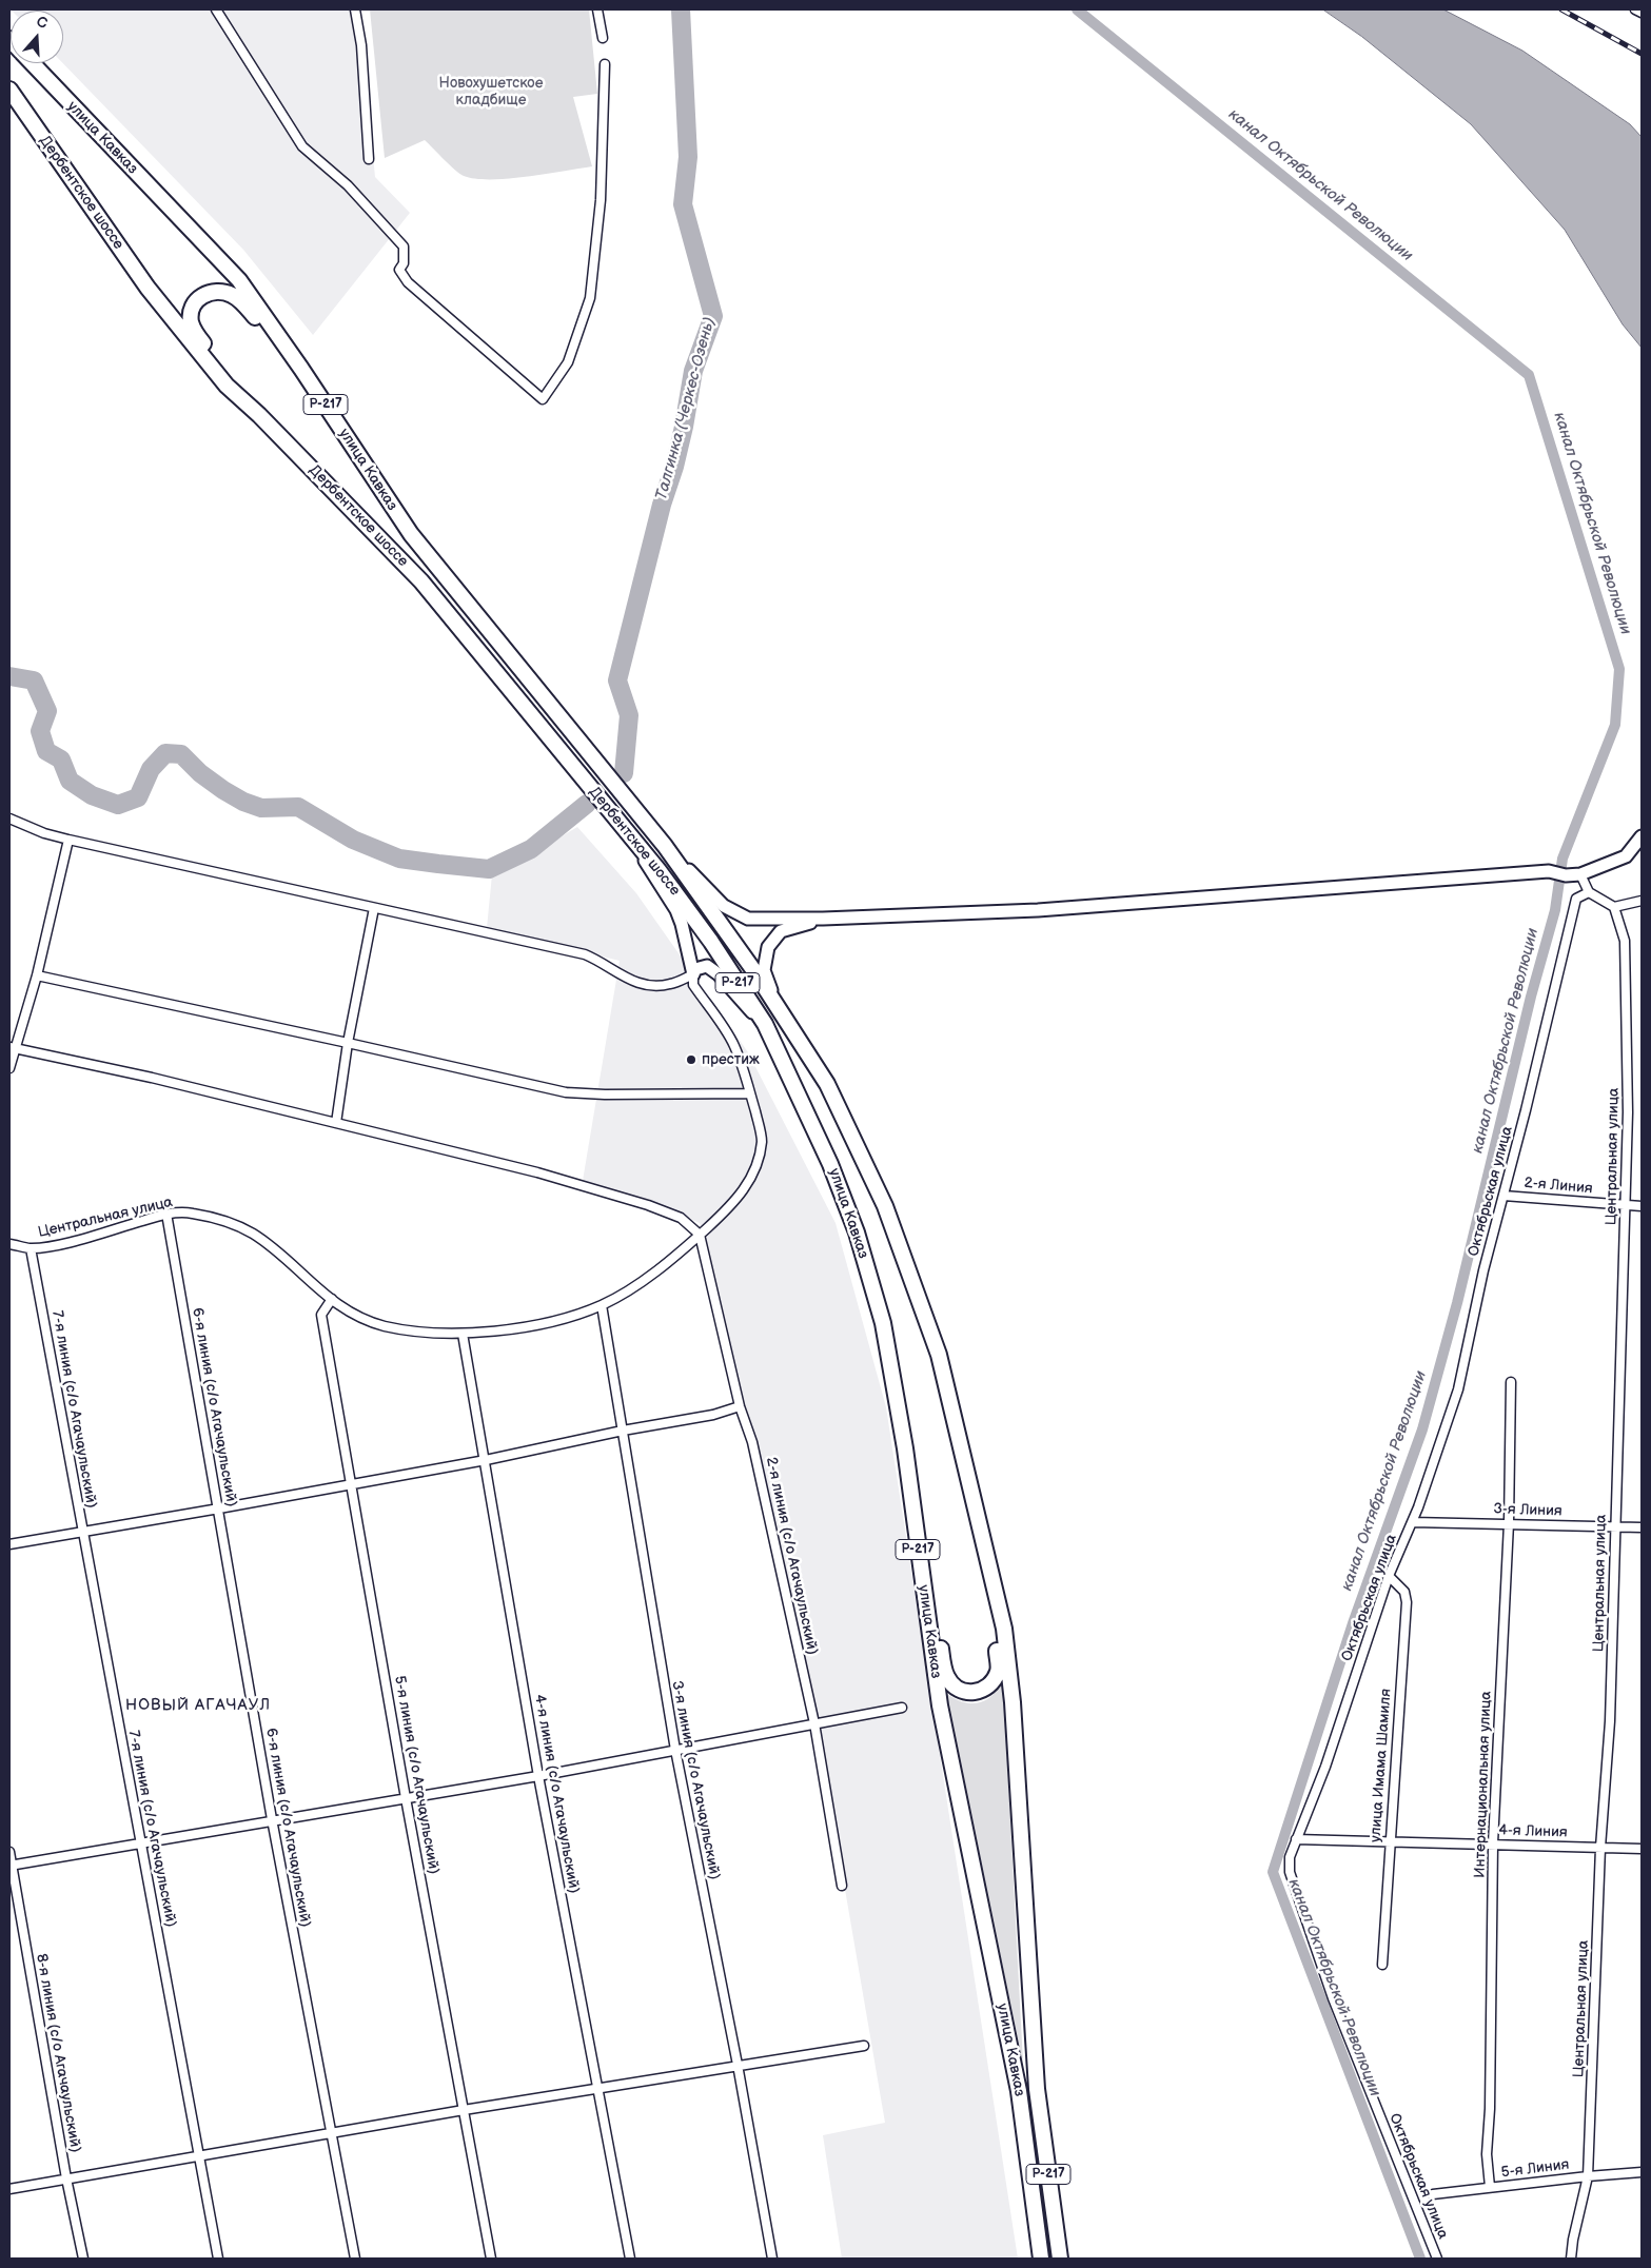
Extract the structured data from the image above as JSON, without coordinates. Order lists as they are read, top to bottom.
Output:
{
  "streets": {
    "highway": ["улица Кавказ", "Дербентское шоссе", "Р-217"],
    "street": [
      "Центральная улица",
      "2-я Линия",
      "Октябрьская улица",
      "6-я линия (с/о Агачаульский)",
      "7-я линия (с/о Агачаульский)",
      "3-я Линия",
      "2-я линия (с/о Агачаульский)",
      "улица Имама Шамиля",
      "5-я линия (с/о Агачаульский)",
      "3-я линия (с/о Агачаульский)",
      "Интернациональная улица",
      "4-я линия (с/о Агачаульский)",
      "4-я Линия",
      "8-я линия (с/о Агачаульский)",
      "5-я Линия"
    ]
  },
  "crossings": [
    ["улица Кавказ", "Дербентское шоссе"],
    ["Центральная улица", "2-я Линия"],
    ["Центральная улица", "6-я линия (с/о Агачаульский)"],
    ["Центральная улица", "7-я линия (с/о Агачаульский)"],
    ["Центральная улица", "3-я Линия"],
    ["Центральная улица", "2-я линия (с/о Агачаульский)"],
    ["Центральная улица", "5-я линия (с/о Агачаульский)"],
    ["Центральная улица", "3-я линия (с/о Агачаульский)"],
    ["Центральная улица", "4-я линия (с/о Агачаульский)"],
    ["Центральная улица", "4-я Линия"],
    ["Центральная улица", "5-я Линия"],
    ["2-я Линия", "Октябрьская улица"],
    ["Октябрьская улица", "3-я Линия"],
    ["Октябрьская улица", "улица Имама Шамиля"],
    ["Октябрьская улица", "4-я Линия"],
    ["3-я Линия", "Интернациональная улица"],
    ["улица Имама Шамиля", "4-я Линия"],
    ["Интернациональная улица", "4-я Линия"],
    ["Интернациональная улица", "5-я Линия"]
  ],
  "districts": ["НОВЫЙ АГАЧАУЛ"],
  "water": ["канал Октябрьской Революции", "Талгинка (Черкес-Озень)"],
  "parks": ["Новохушетское кладбище"],
  "places": ["престиж"],
  "north": "top"
}
